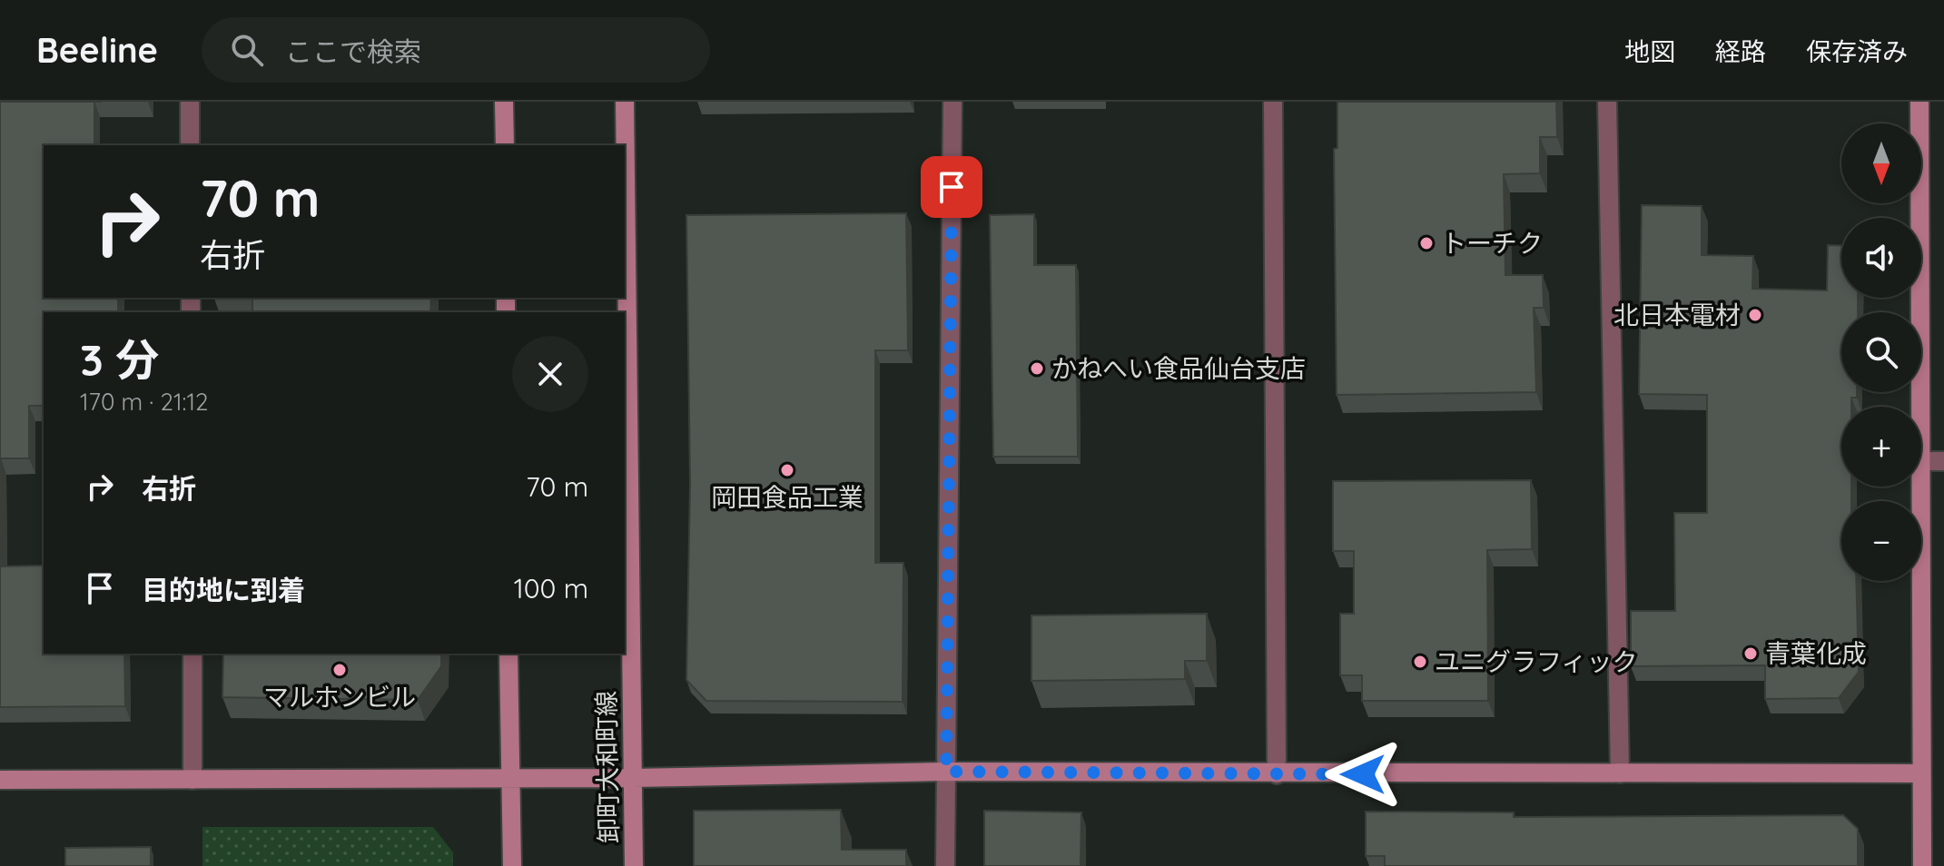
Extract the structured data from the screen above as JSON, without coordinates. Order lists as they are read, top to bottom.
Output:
{
  "streets": {
    "street": ["卸町大和町線"]
  },
  "places": [
    "トーチク",
    "北日本電材",
    "かねへい食品仙台支店",
    "岡田食品工業",
    "青葉化成",
    "ユニグラフィック",
    "マルホンビル"
  ],
  "north": "bottom",
  "page": {
    "header": "Beeline",
    "search": "ここで検索",
    "nav": ["地図", "経路", "保存済み"],
    "map_buttons": ["+", "−"],
    "turn": ["70 m", "右折"],
    "heading": ["3 分", "170 m · 21:12"],
    "list": [
      {
        "name": "右折",
        "value": "70 m"
      },
      {
        "name": "目的地に到着",
        "value": "100 m"
      }
    ]
  }
}
